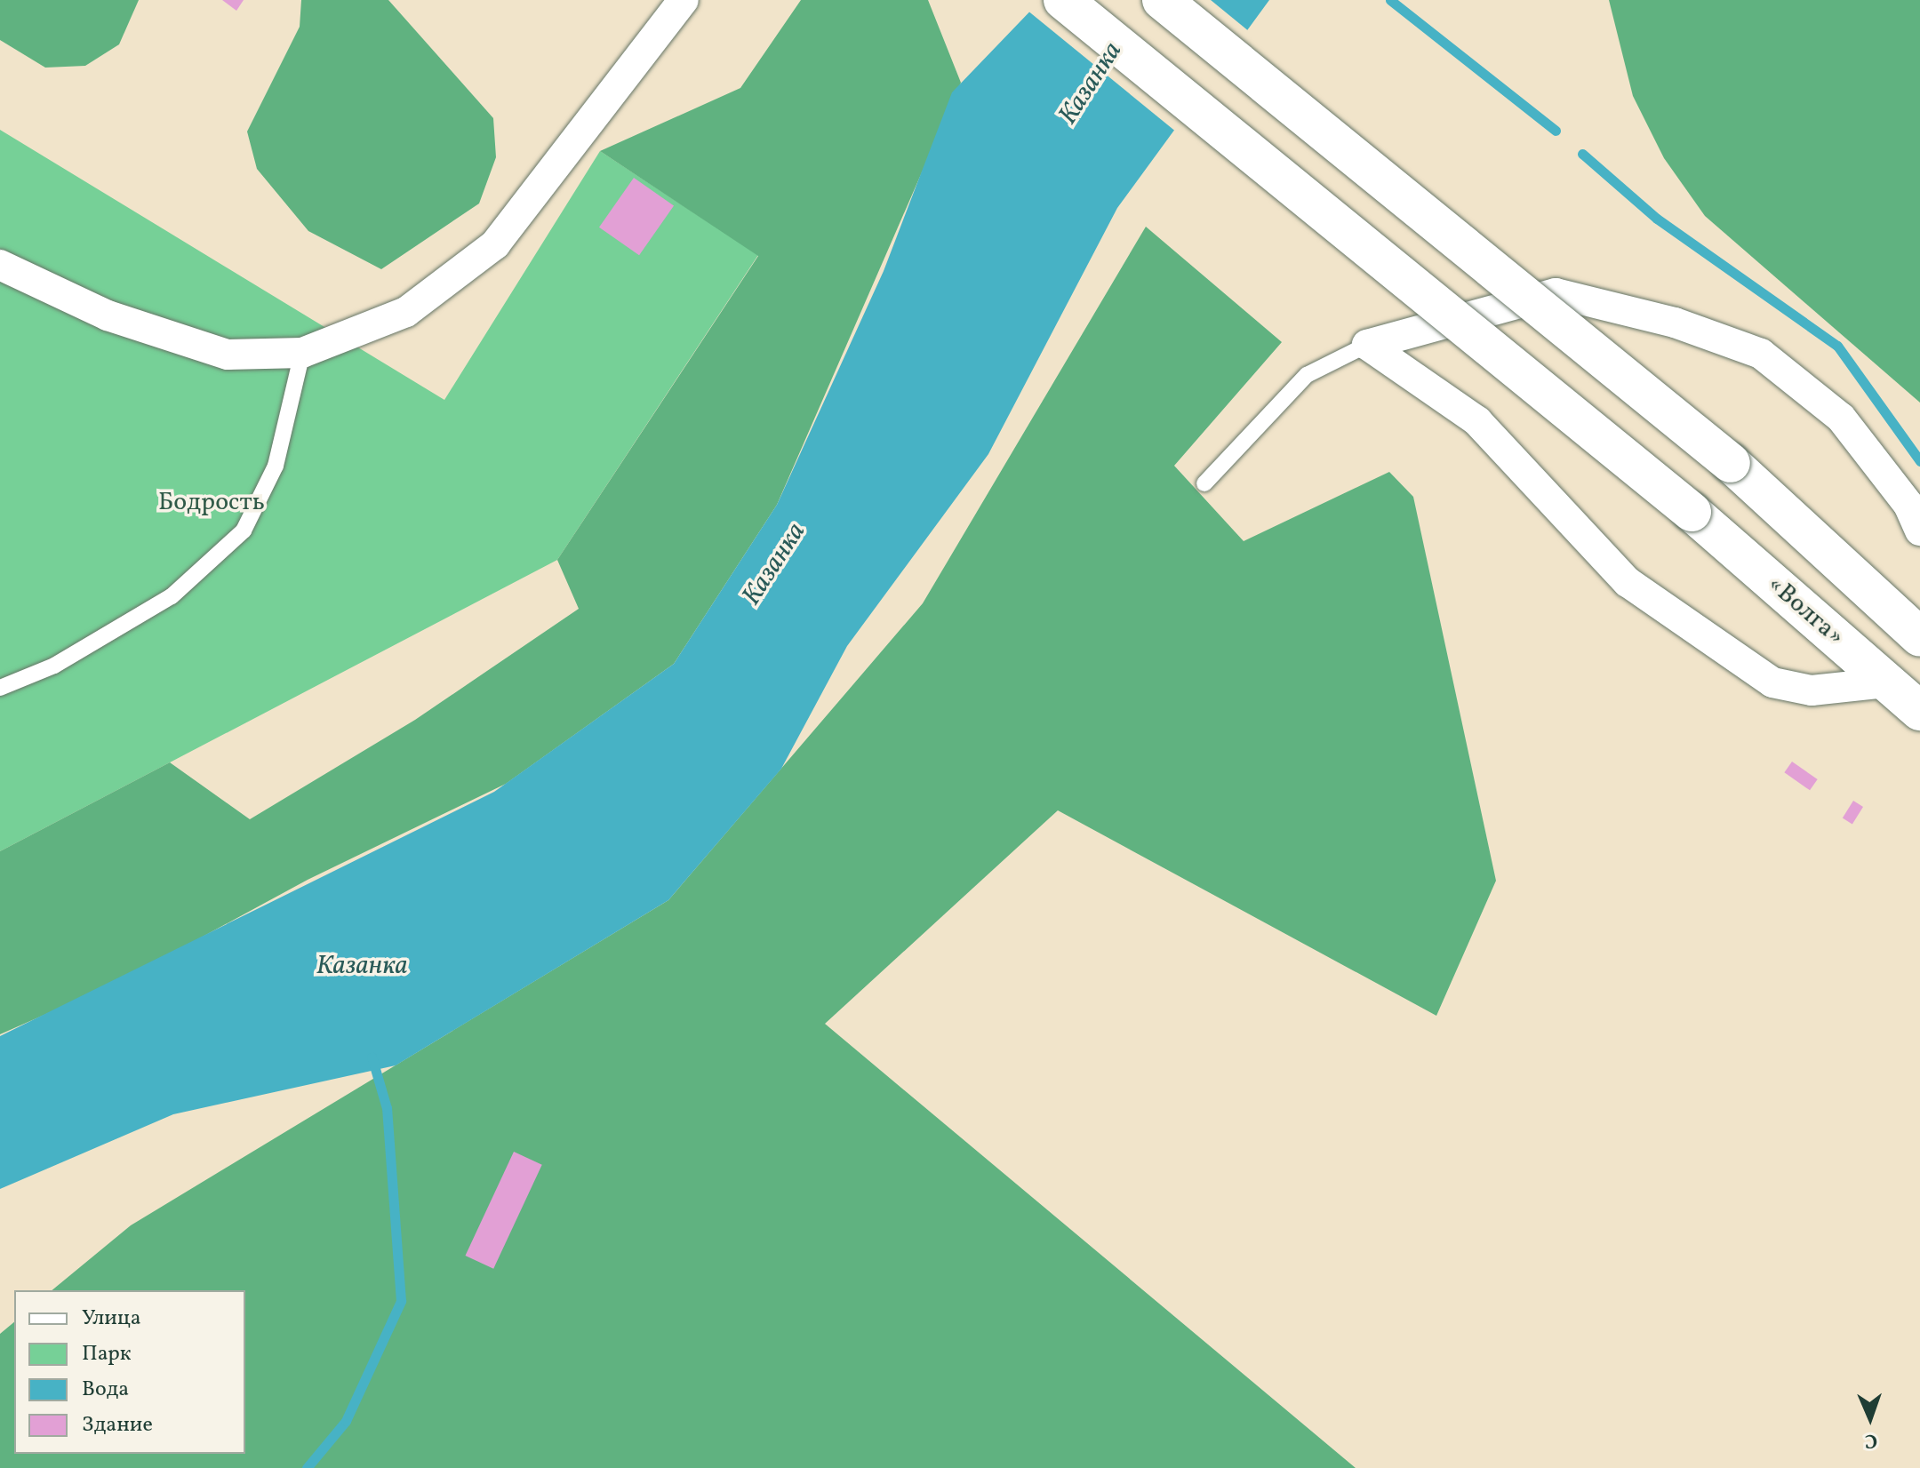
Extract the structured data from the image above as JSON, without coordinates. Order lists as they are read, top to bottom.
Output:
{
  "streets": {
    "highway": ["«Волга»"]
  },
  "water": ["Казанка"],
  "parks": ["Бодрость"],
  "legend": [
    "Улица",
    "Парк",
    "Вода",
    "Здание"
  ],
  "north": "bottom"
}
